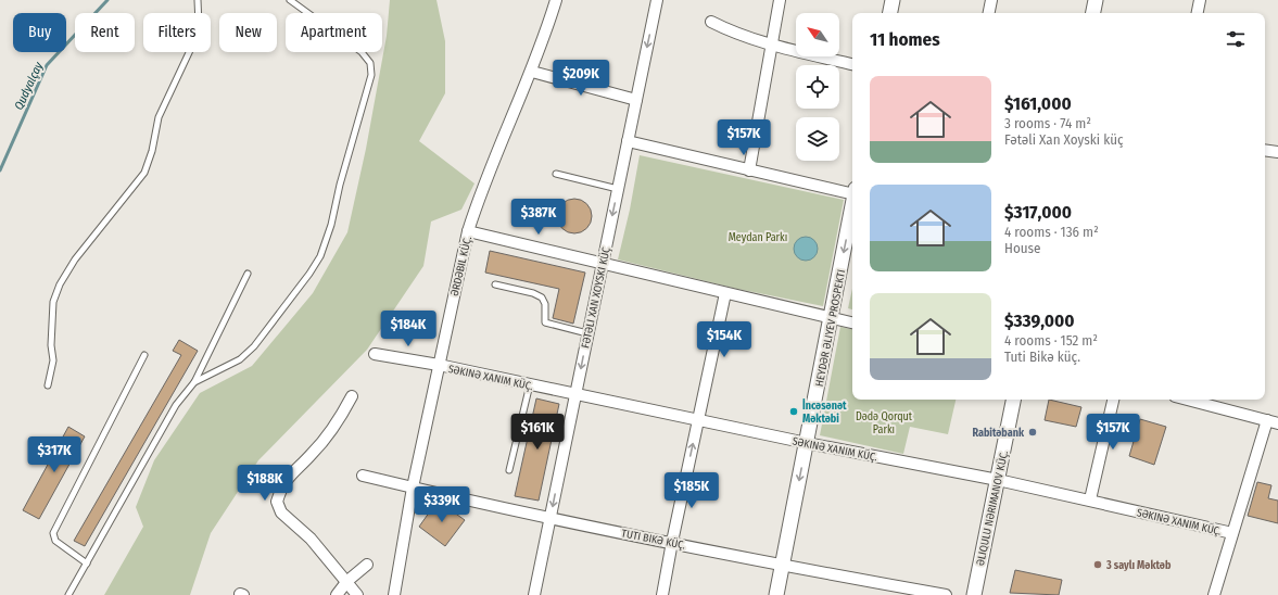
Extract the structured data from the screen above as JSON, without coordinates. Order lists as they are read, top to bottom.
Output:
{
  "streets": {
    "street": [
      "ƏRDƏBIL KÜÇ.",
      "FƏTƏLI XAN XOYSKI KÜÇ",
      "HEYDƏR ƏLIYEV PROSPEKTI",
      "SƏKINƏ XANIM KÜÇ.",
      "ƏLIQULU NƏRIMANOV KÜÇ.",
      "TUTI BIKƏ KÜÇ."
    ]
  },
  "crossings": [
    ["ƏRDƏBIL KÜÇ.", "SƏKINƏ XANIM KÜÇ."],
    ["ƏRDƏBIL KÜÇ.", "TUTI BIKƏ KÜÇ."],
    ["FƏTƏLI XAN XOYSKI KÜÇ", "SƏKINƏ XANIM KÜÇ."],
    ["FƏTƏLI XAN XOYSKI KÜÇ", "TUTI BIKƏ KÜÇ."],
    ["HEYDƏR ƏLIYEV PROSPEKTI", "SƏKINƏ XANIM KÜÇ."],
    ["HEYDƏR ƏLIYEV PROSPEKTI", "TUTI BIKƏ KÜÇ."],
    ["SƏKINƏ XANIM KÜÇ.", "ƏLIQULU NƏRIMANOV KÜÇ."]
  ],
  "one_way": ["FƏTƏLI XAN XOYSKI KÜÇ"],
  "water": ["Qudyalçay"],
  "parks": ["Meydan Parkı", "Dədə Qorqut Parkı"],
  "places": ["İncəsənət Məktəbi", "Rabitəbank", "3 saylı Məktəb"],
  "north": "top left",
  "page": {
    "chip": [
      "Buy",
      "Rent",
      "Filters",
      "New",
      "Apartment"
    ],
    "heading": "11 homes",
    "price": [
      "$209K",
      "$157K",
      "$387K",
      "$184K",
      "$154K",
      "$161K",
      "$157K",
      "$317K",
      "$188K",
      "$185K",
      "$339K"
    ],
    "list": [
      {
        "name": "$161,000",
        "note": "3 rooms · 74 m² · Fətəli Xan Xoyski küç"
      },
      {
        "name": "$317,000",
        "note": "4 rooms · 136 m² · House"
      },
      {
        "name": "$339,000",
        "note": "4 rooms · 152 m² · Tuti Bikə küç."
      }
    ]
  }
}
